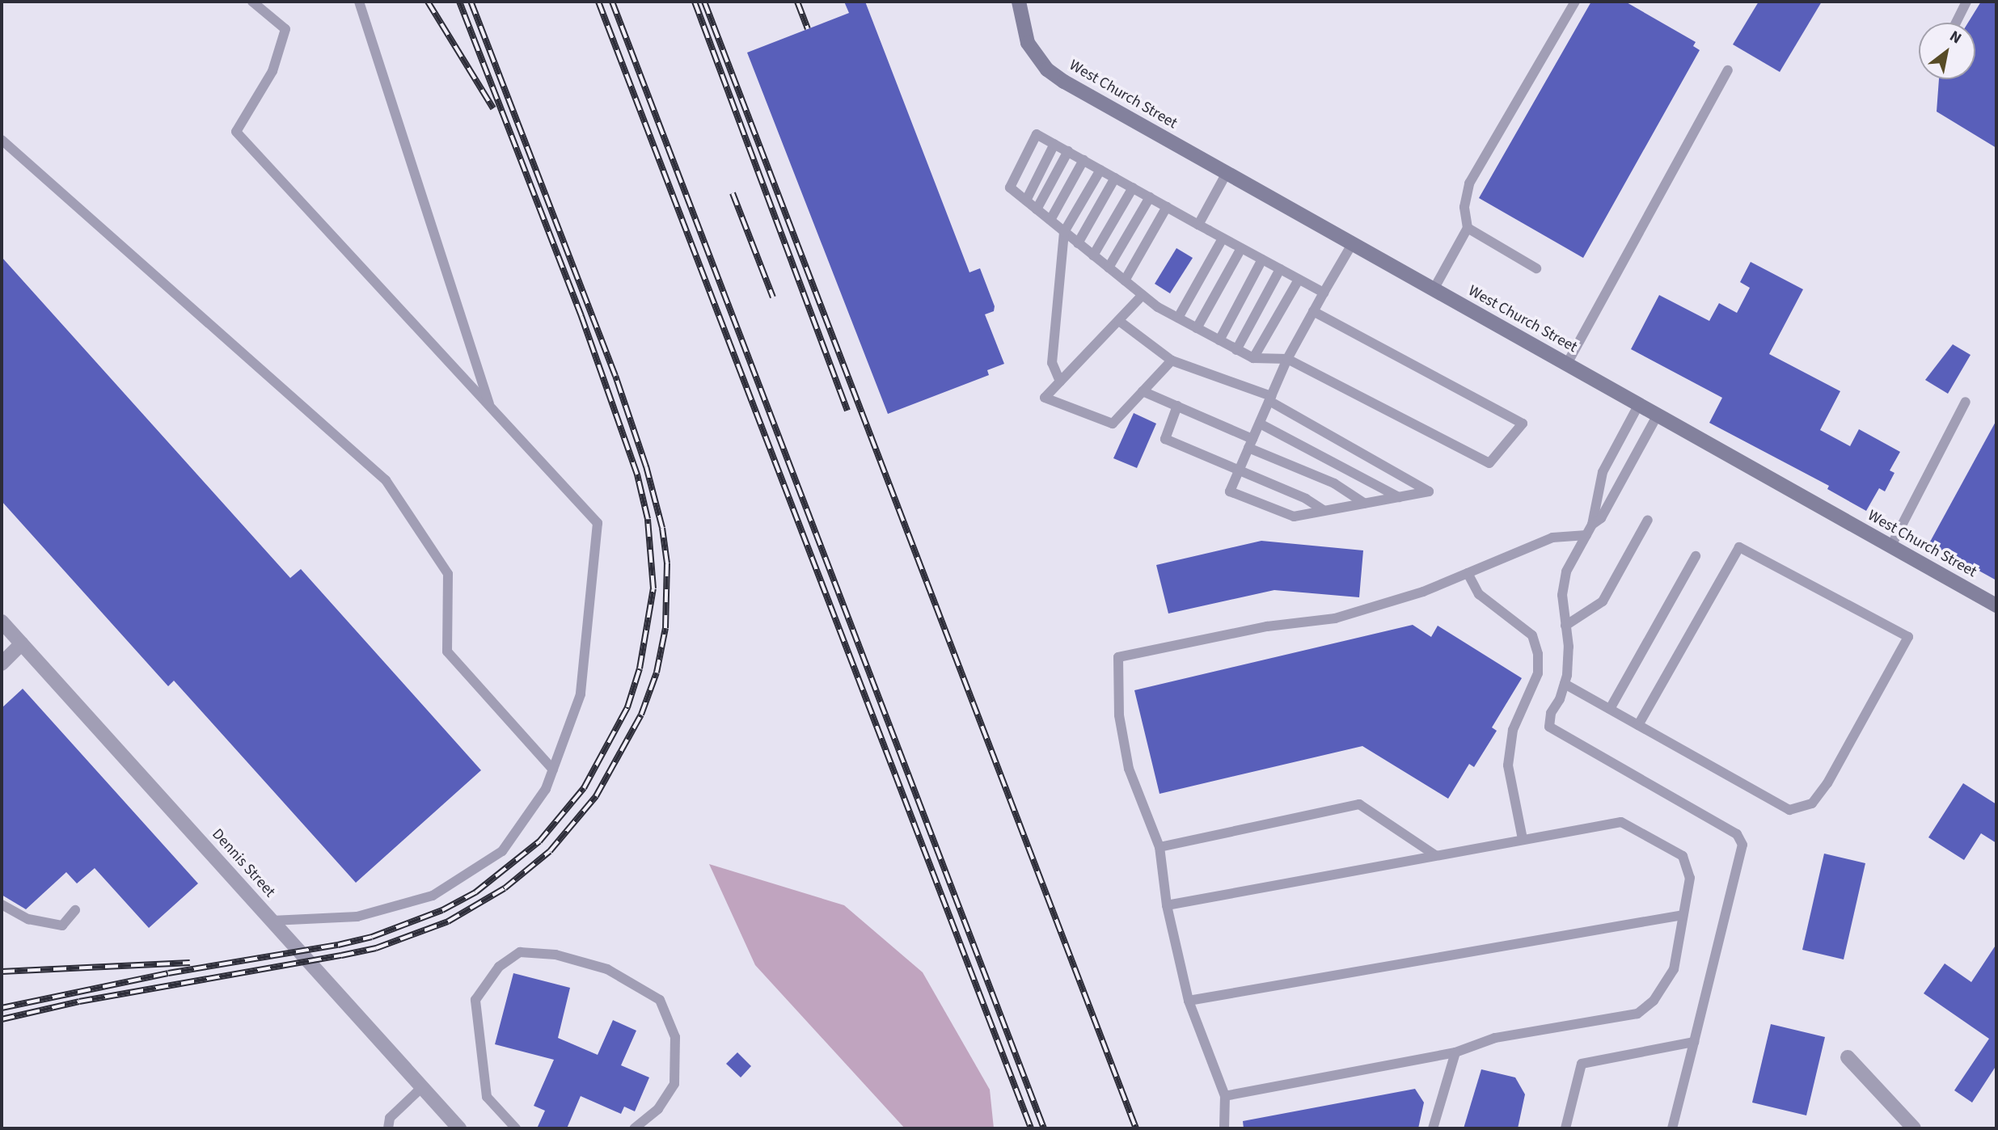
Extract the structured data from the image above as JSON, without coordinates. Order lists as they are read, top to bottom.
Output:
{
  "streets": {
    "street": ["West Church Street", "Dennis Street"]
  },
  "north": "top right"
}
